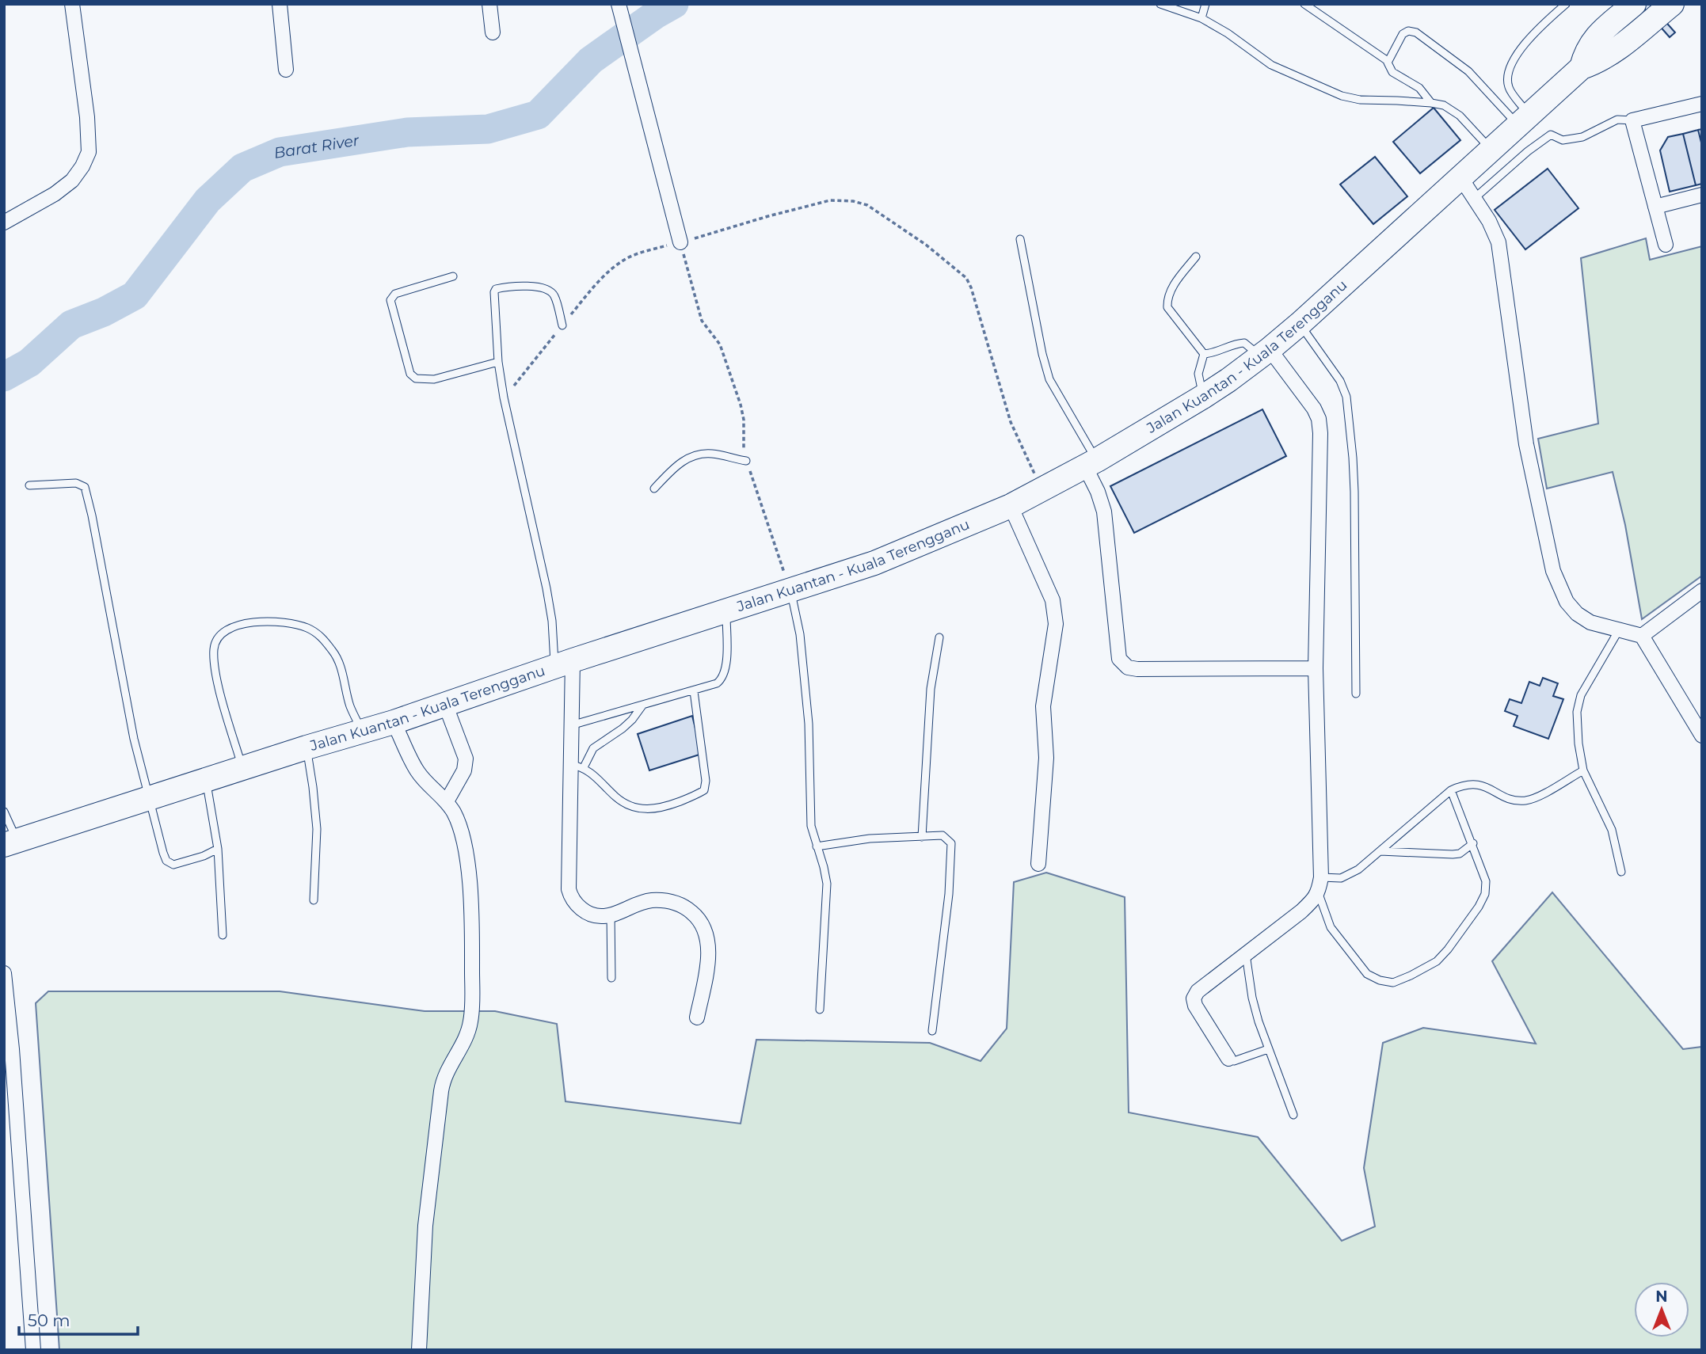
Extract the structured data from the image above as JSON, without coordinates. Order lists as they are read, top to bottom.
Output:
{
  "streets": {
    "highway": ["Jalan Kuantan - Kuala Terengganu"]
  },
  "water": ["Barat River"],
  "scale_bar": "50 m",
  "north": "top"
}
